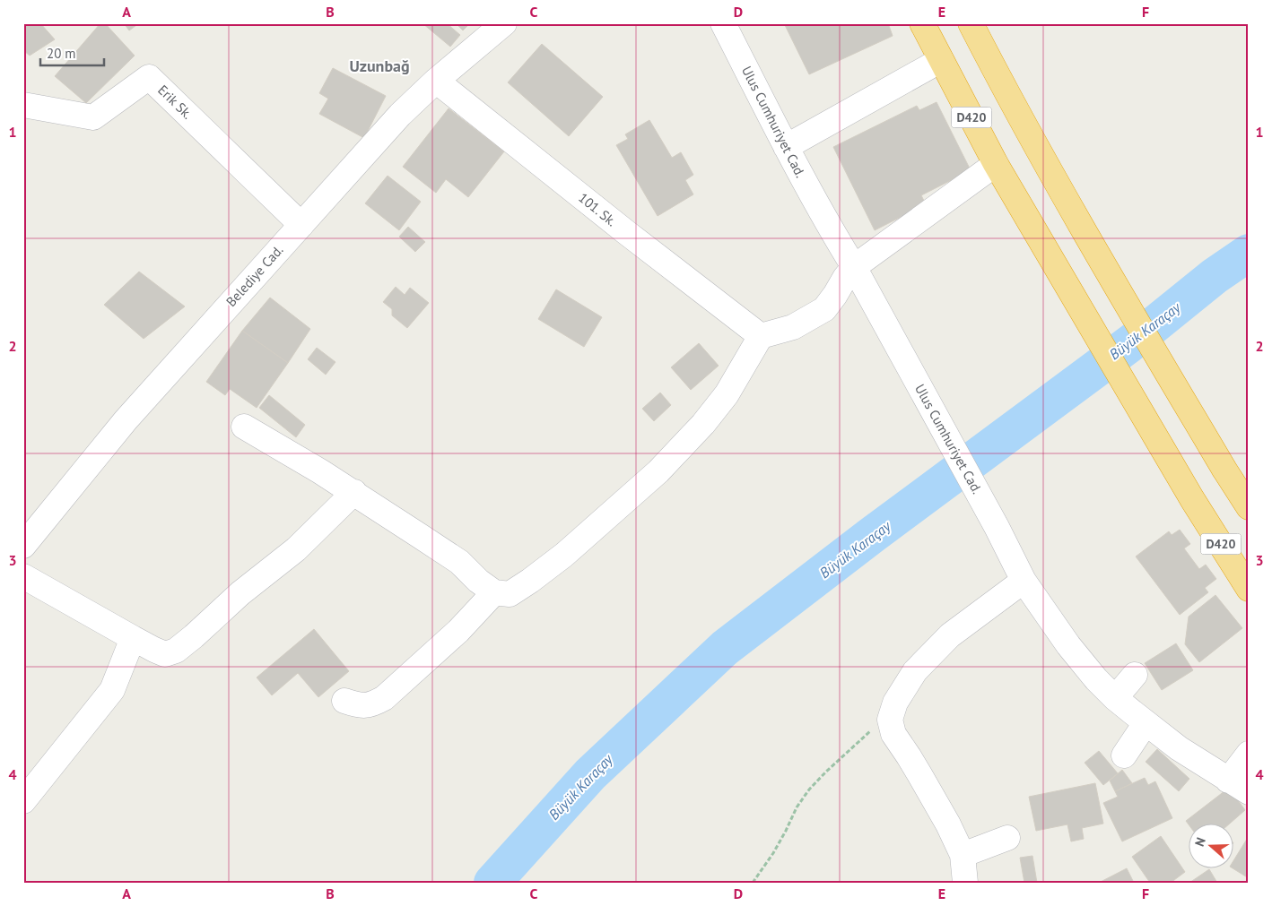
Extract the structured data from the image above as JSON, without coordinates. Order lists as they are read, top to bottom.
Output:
{
  "streets": {
    "highway": ["D420"],
    "street": [
      "Erik Sk.",
      "Ulus Cumhuriyet Cad.",
      "101. Sk.",
      "Belediye Cad."
    ]
  },
  "crossings": [
    ["Erik Sk.", "Belediye Cad."],
    ["101. Sk.", "Belediye Cad."]
  ],
  "districts": ["Uzunbağ"],
  "water": ["Büyük Karaçay"],
  "scale_bar": "20 m",
  "north": "left",
  "grid": {
    "columns": [
      "A",
      "B",
      "C",
      "D",
      "E",
      "F"
    ],
    "rows": [
      "1",
      "2",
      "3",
      "4"
    ]
  }
}
